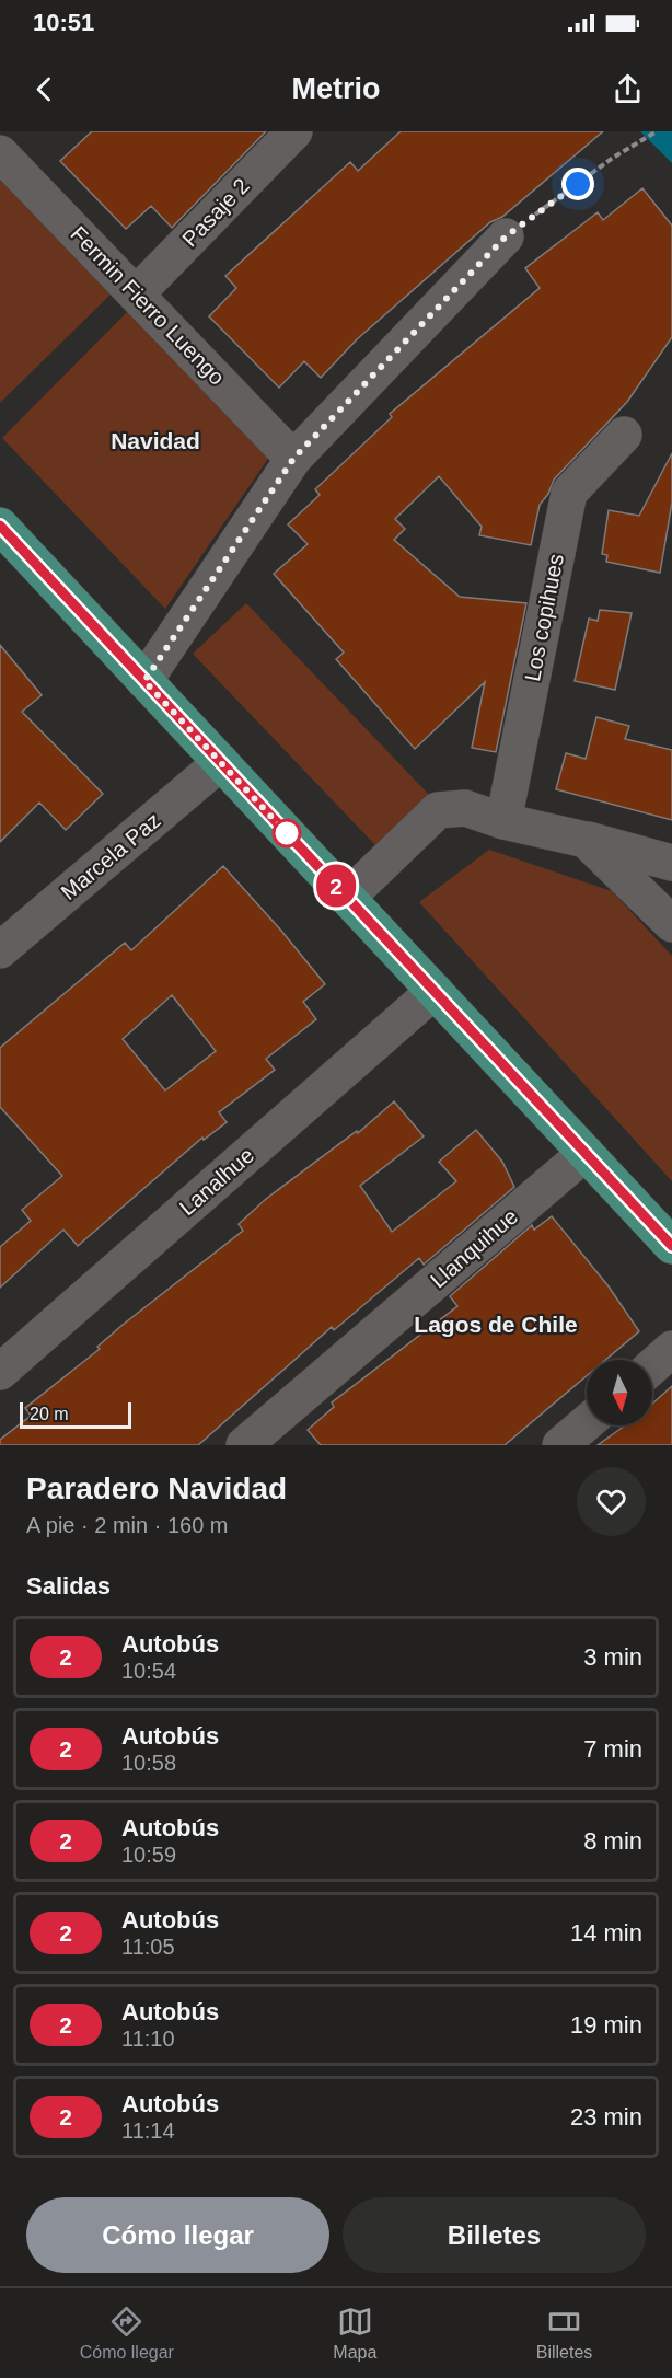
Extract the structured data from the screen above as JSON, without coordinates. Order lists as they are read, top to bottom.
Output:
{
  "streets": {
    "street": [
      "Pasaje 2",
      "Fermin Fierro Luengo",
      "Los copihues",
      "Marcela Paz",
      "Lanalhue",
      "Llanquihue"
    ]
  },
  "crossings": [
    ["Pasaje 2", "Fermin Fierro Luengo"]
  ],
  "districts": ["Navidad", "Lagos de Chile"],
  "lines": ["bus line 2"],
  "scale_bar": "20 m",
  "north": "bottom",
  "page": {
    "status": "10:51",
    "header": "Metrio",
    "on_map": "2",
    "scale": "20 m",
    "heading": [
      ["Paradero Navidad", "A pie · 2 min · 160 m"],
      "Salidas"
    ],
    "list": [
      {
        "mark": "2",
        "name": "Autobús",
        "note": "10:54",
        "value": "3 min"
      },
      {
        "mark": "2",
        "name": "Autobús",
        "note": "10:58",
        "value": "7 min"
      },
      {
        "mark": "2",
        "name": "Autobús",
        "note": "10:59",
        "value": "8 min"
      },
      {
        "mark": "2",
        "name": "Autobús",
        "note": "11:05",
        "value": "14 min"
      },
      {
        "mark": "2",
        "name": "Autobús",
        "note": "11:10",
        "value": "19 min"
      },
      {
        "mark": "2",
        "name": "Autobús",
        "note": "11:14",
        "value": "23 min"
      }
    ],
    "buttons": ["Cómo llegar", "Billetes"],
    "tabs": ["Cómo llegar", "Mapa", "Billetes"]
  }
}
